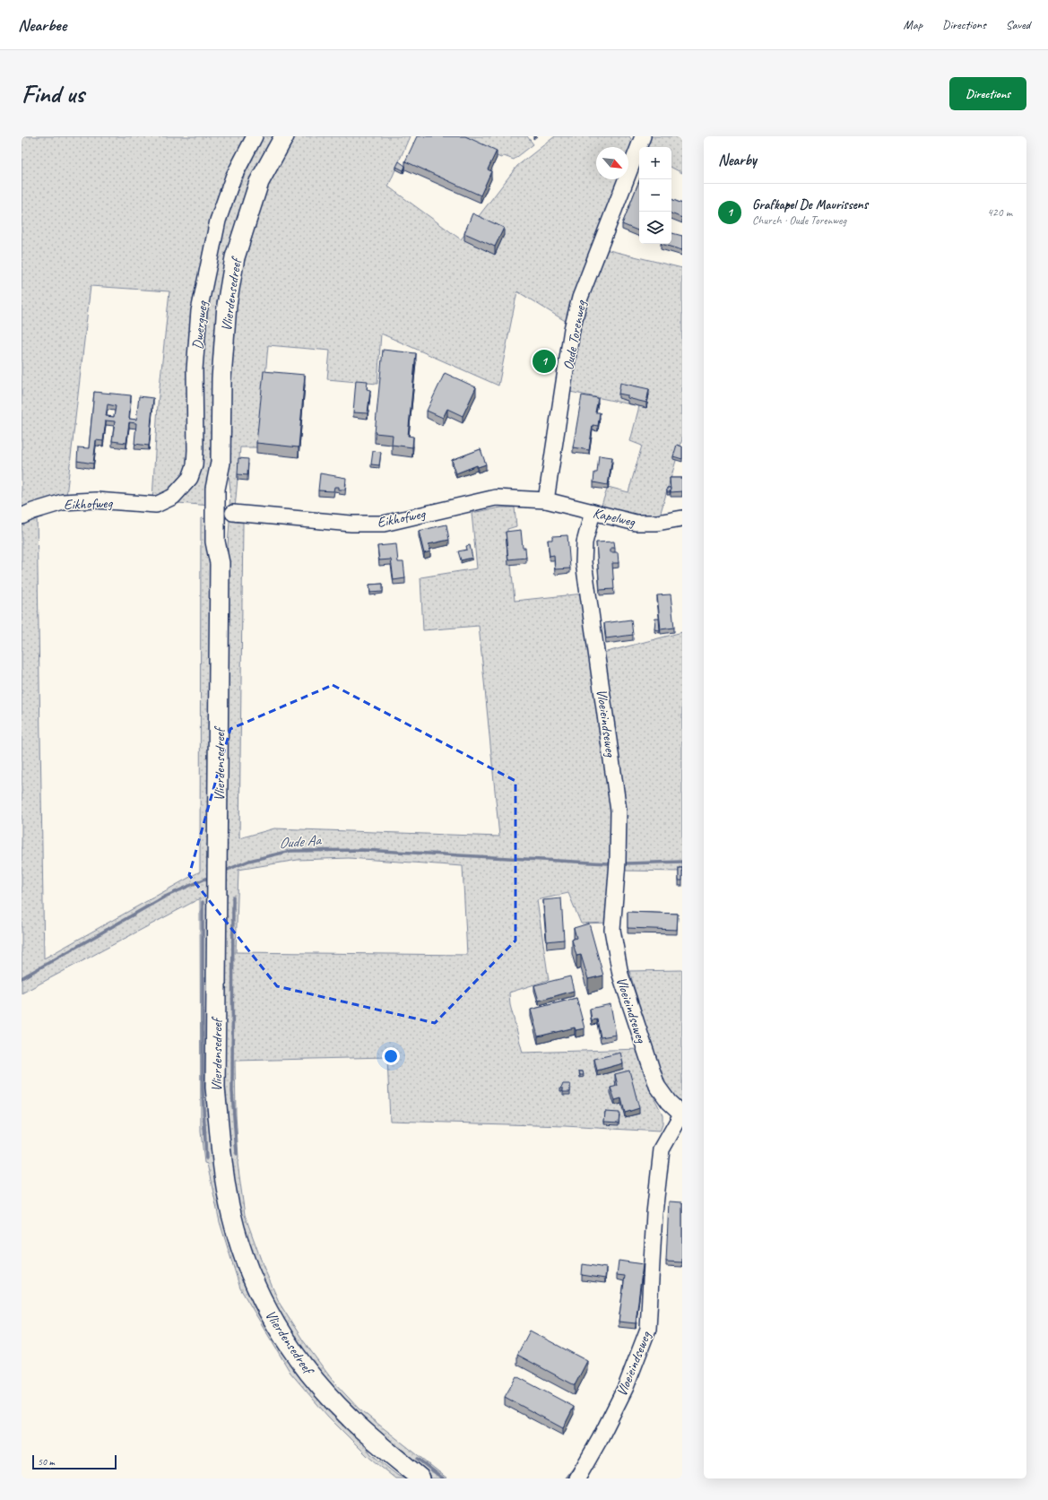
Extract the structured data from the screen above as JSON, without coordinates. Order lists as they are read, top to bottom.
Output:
{
  "streets": {
    "main road": ["Vlierdensedreef"],
    "street": [
      "Dwergweg",
      "Oude Torenweg",
      "Eikhofweg",
      "Kapelweg",
      "Vloeieindseweg"
    ]
  },
  "crossings": [
    ["Dwergweg", "Eikhofweg"],
    ["Oude Torenweg", "Eikhofweg"],
    ["Oude Torenweg", "Kapelweg"],
    ["Eikhofweg", "Kapelweg"],
    ["Kapelweg", "Vloeieindseweg"]
  ],
  "water": ["Oude Aa"],
  "scale_bar": "50 m",
  "north": "bottom right",
  "page": {
    "header": "Nearbee",
    "nav": ["Map", "Directions", "Saved"],
    "buttons": "Directions",
    "title": "Find us",
    "heading": "Nearby",
    "map_buttons": ["+", "−"],
    "list": [
      {
        "mark": "1",
        "name": "Grafkapel De Maurissens",
        "note": "Church · Oude Torenweg",
        "value": "420 m"
      }
    ],
    "pins": "1",
    "scale": "50 m"
  }
}
